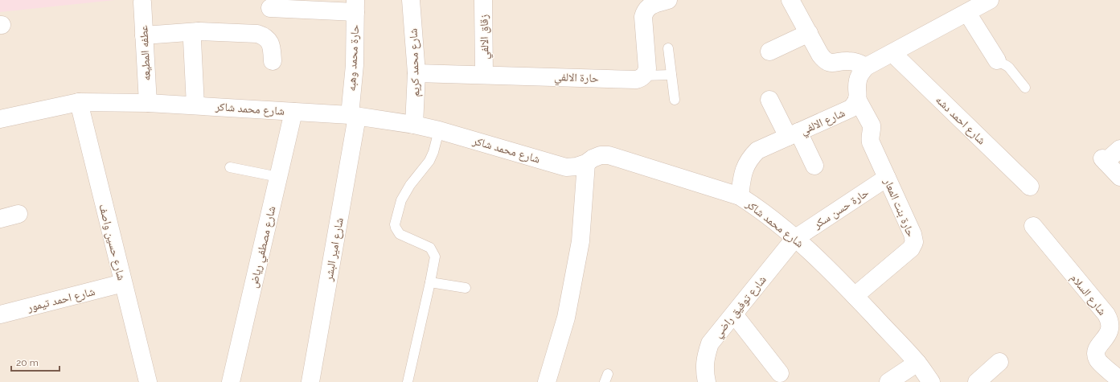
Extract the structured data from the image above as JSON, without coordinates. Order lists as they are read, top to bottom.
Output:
{
  "streets": {
    "street": [
      "زقاق الالفي",
      "عطفه المطيعه",
      "حارة محمد وهبه",
      "شارع محمد كريم",
      "حارة الالفي",
      "شارع محمد شاكر",
      "شارع احمد دشه",
      "شارع الالفي",
      "حارة بنت المعار",
      "حارة حسن سكر",
      "شارع حسين واصف",
      "شارع مصطفي رياض",
      "شارع امير البشر",
      "شارع السلام",
      "شارع احمد تيمور",
      "شارع توفيق راضي"
    ]
  },
  "crossings": [
    ["زقاق الالفي", "حارة الالفي"],
    ["عطفه المطيعه", "شارع محمد شاكر"],
    ["حارة محمد وهبه", "شارع محمد شاكر"],
    ["حارة محمد وهبه", "شارع امير البشر"],
    ["شارع محمد كريم", "حارة الالفي"],
    ["شارع محمد كريم", "شارع محمد شاكر"],
    ["شارع محمد شاكر", "شارع الالفي"],
    ["شارع محمد شاكر", "حارة بنت المعار"],
    ["شارع محمد شاكر", "حارة حسن سكر"],
    ["شارع محمد شاكر", "شارع حسين واصف"],
    ["شارع محمد شاكر", "شارع مصطفي رياض"],
    ["شارع محمد شاكر", "شارع امير البشر"],
    ["شارع محمد شاكر", "شارع توفيق راضي"],
    ["شارع الالفي", "حارة بنت المعار"],
    ["حارة بنت المعار", "حارة حسن سكر"],
    ["حارة حسن سكر", "شارع توفيق راضي"],
    ["شارع حسين واصف", "شارع احمد تيمور"]
  ],
  "scale_bar": "20 m"
}
